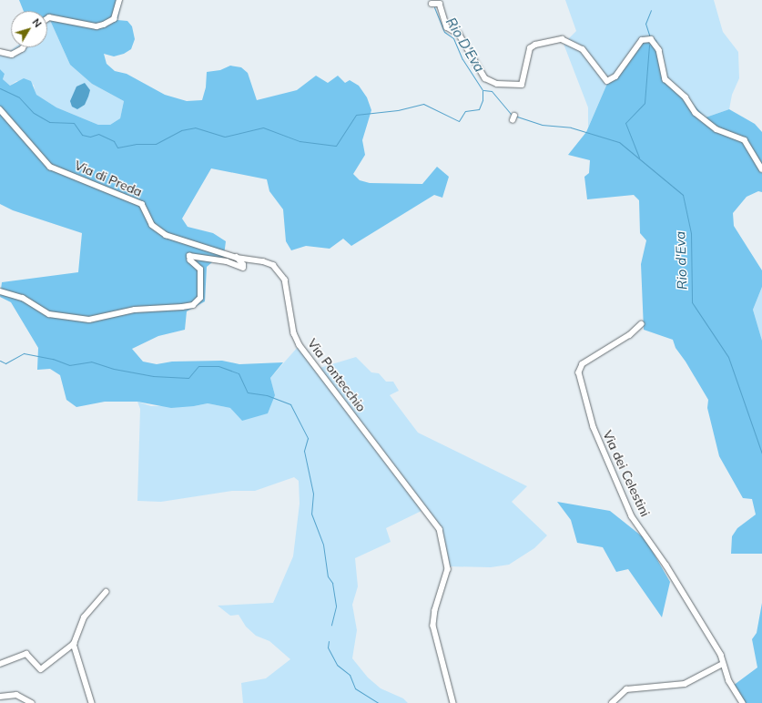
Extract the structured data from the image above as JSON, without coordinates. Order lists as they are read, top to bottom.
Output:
{
  "streets": {
    "street": ["Via di Preda", "Via Pontecchio", "Via dei Celestini"]
  },
  "crossings": [
    ["Via di Preda", "Via Pontecchio"]
  ],
  "water": ["Rio D'Eva", "Rio d'Eva"],
  "north": "top right"
}
